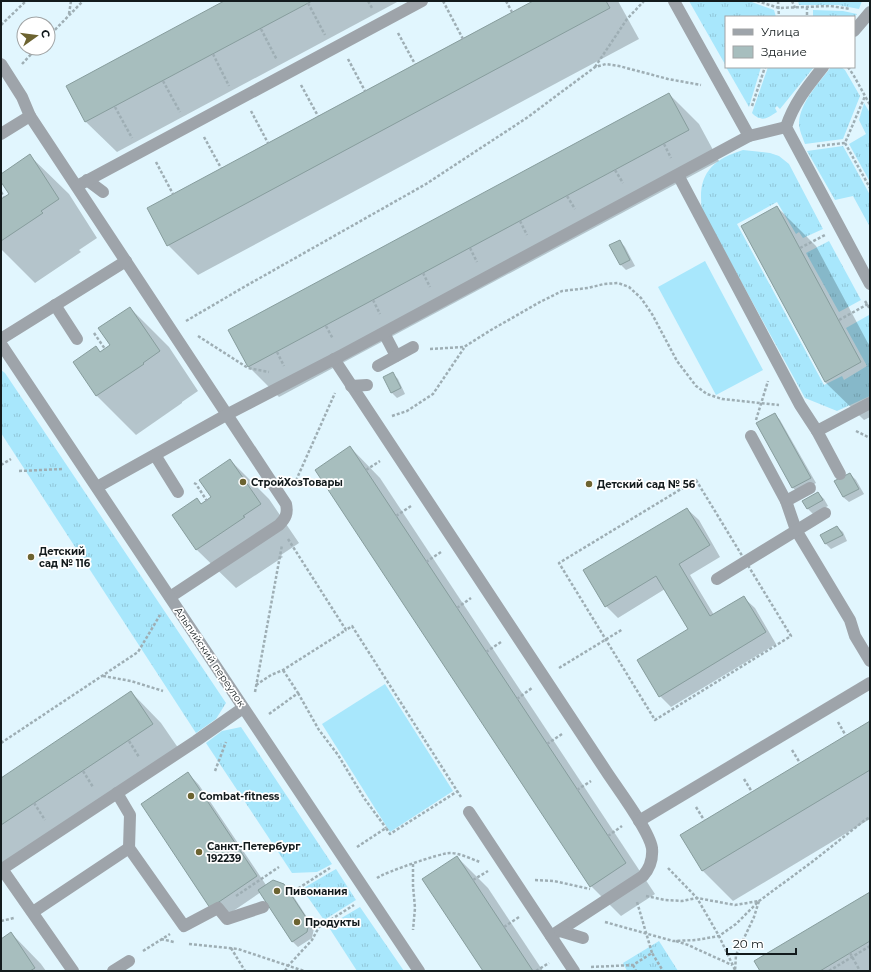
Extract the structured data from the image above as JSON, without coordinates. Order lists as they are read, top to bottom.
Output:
{
  "streets": {
    "street": ["Альпийский переулок"]
  },
  "places": [
    "СтройХозТовары",
    "Детский сад № 56",
    "Детский сад № 116",
    "Combat-fitness",
    "Санкт-Петербург 192239",
    "Пивомания",
    "Продукты"
  ],
  "legend": ["Улица", "Здание"],
  "scale_bar": "20 m",
  "north": "right"
}
